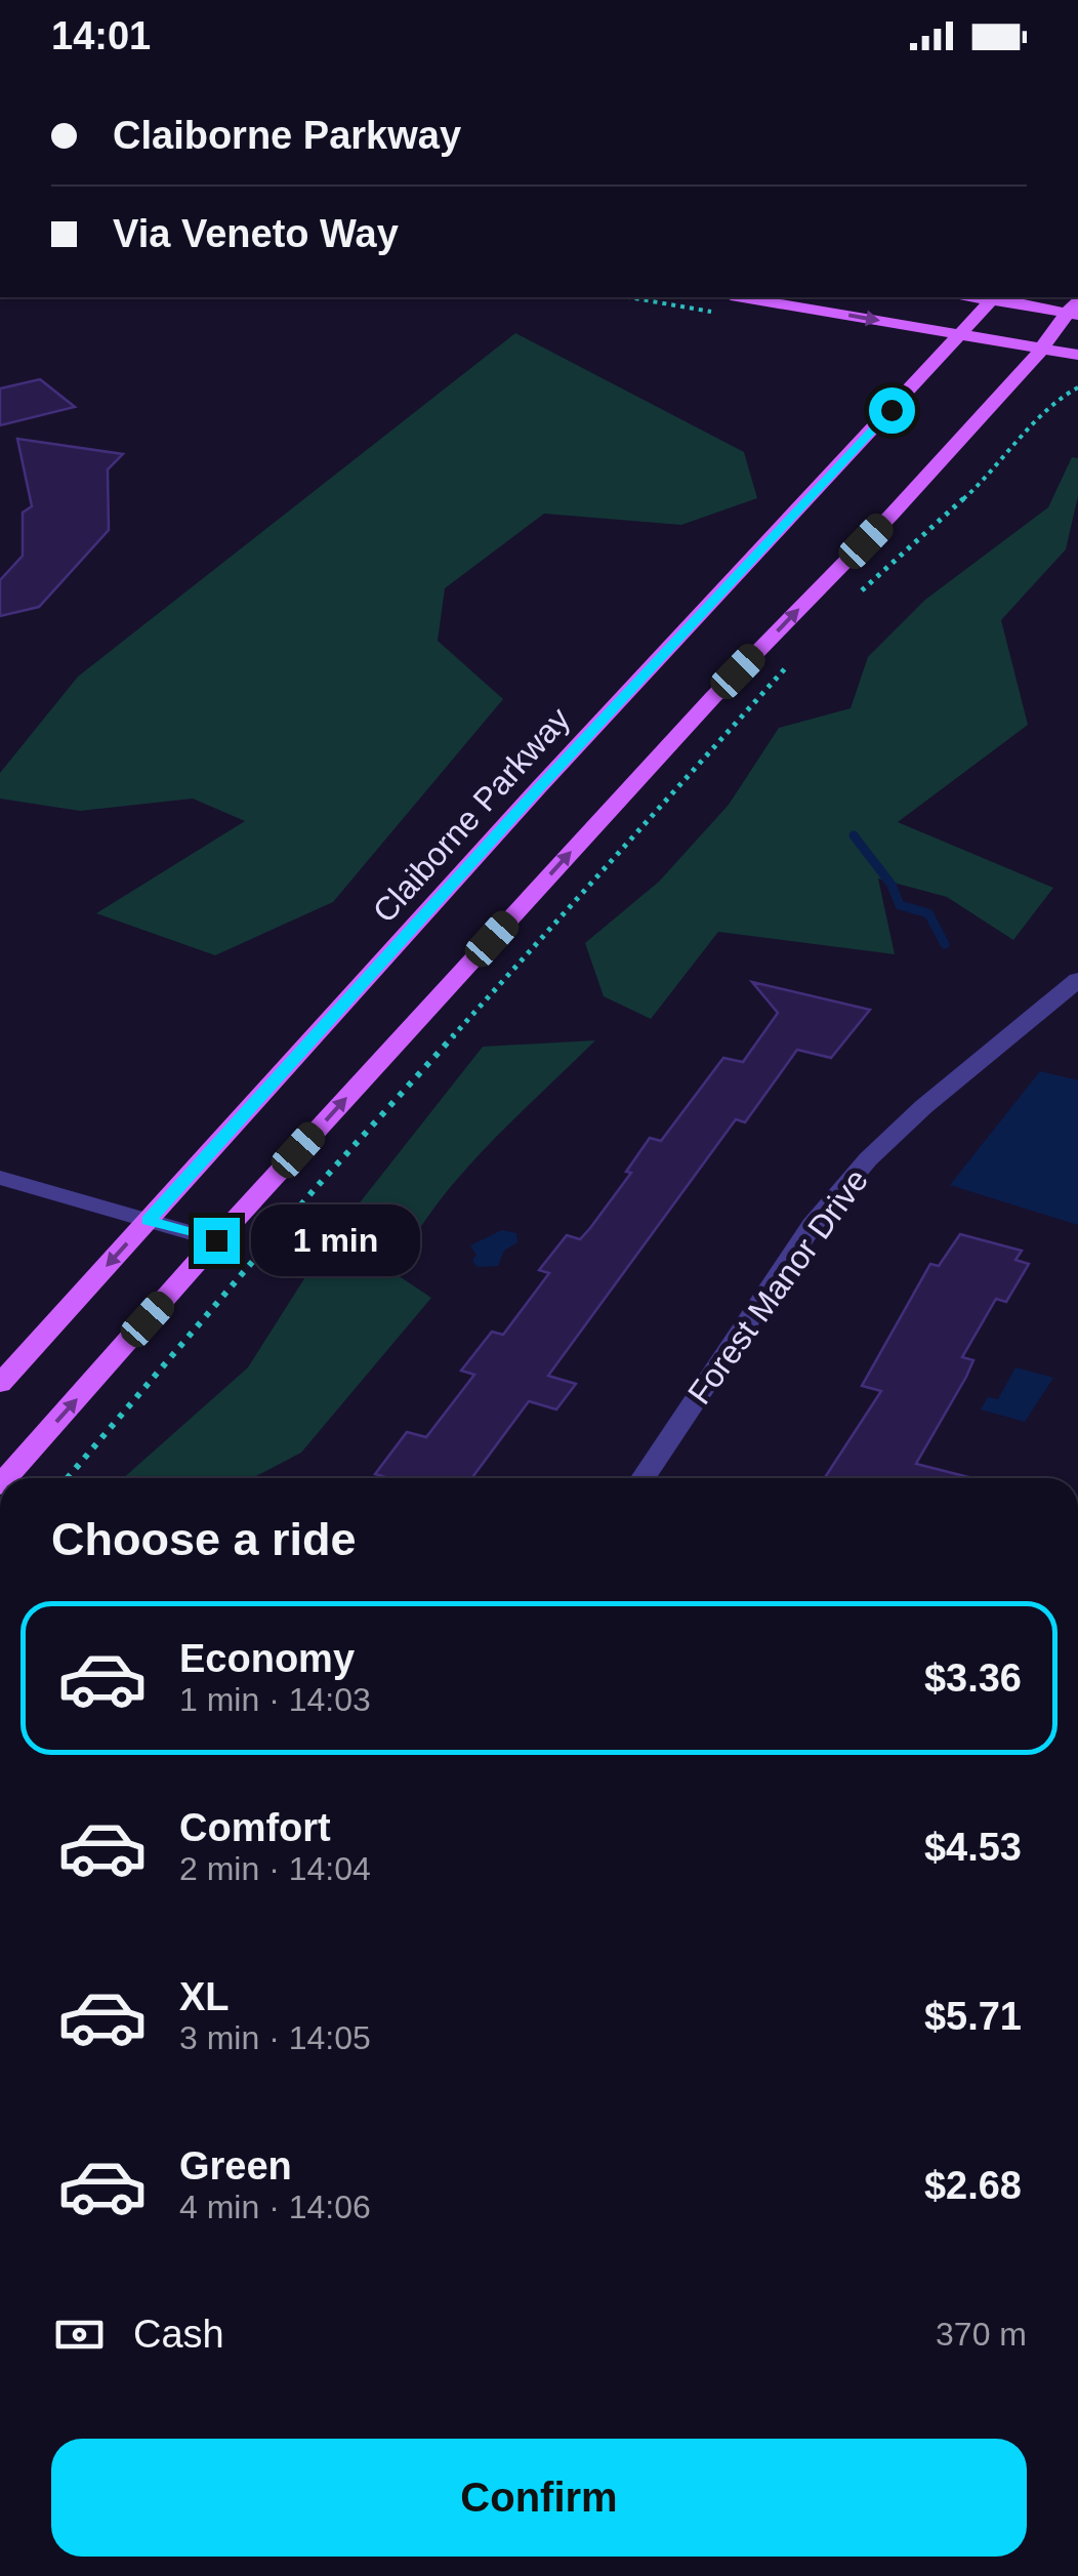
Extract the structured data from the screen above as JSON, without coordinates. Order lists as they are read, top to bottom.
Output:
{
  "streets": {
    "main road": ["Claiborne Parkway"],
    "street": ["Forest Manor Drive"]
  },
  "page": {
    "status": "14:01",
    "banner": ["Claiborne Parkway", "Via Veneto Way"],
    "bubble": "1 min",
    "heading": "Choose a ride",
    "list": [
      {
        "name": "Economy",
        "note": "1 min · 14:03",
        "value": "$3.36"
      },
      {
        "name": "Comfort",
        "note": "2 min · 14:04",
        "value": "$4.53"
      },
      {
        "name": "XL",
        "note": "3 min · 14:05",
        "value": "$5.71"
      },
      {
        "name": "Green",
        "note": "4 min · 14:06",
        "value": "$2.68"
      }
    ],
    "pay": ["Cash", "370 m"],
    "buttons": "Confirm"
  }
}
